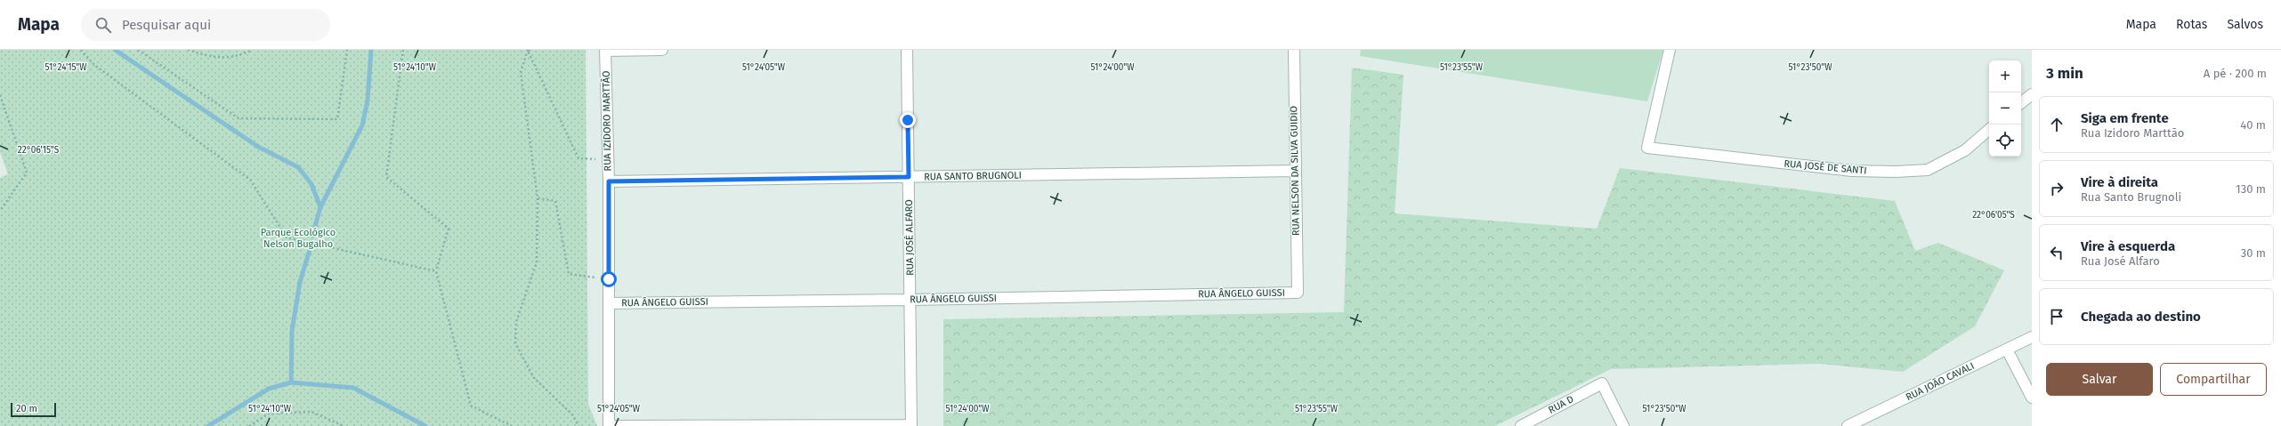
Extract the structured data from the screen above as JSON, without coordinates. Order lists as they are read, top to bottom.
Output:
{
  "streets": {
    "street": [
      "RUA IZIDORO MARTTÃO",
      "RUA JOSÉ DE SANTI",
      "RUA NELSON DA SILVA GUIDIO",
      "RUA SANTO BRUGNOLI",
      "RUA JOSÉ ALFARO",
      "RUA ÂNGELO GUISSI",
      "RUA JOÃO CAVALI",
      "RUA D"
    ]
  },
  "crossings": [
    ["RUA IZIDORO MARTTÃO", "RUA SANTO BRUGNOLI"],
    ["RUA IZIDORO MARTTÃO", "RUA ÂNGELO GUISSI"],
    ["RUA NELSON DA SILVA GUIDIO", "RUA SANTO BRUGNOLI"],
    ["RUA NELSON DA SILVA GUIDIO", "RUA ÂNGELO GUISSI"],
    ["RUA SANTO BRUGNOLI", "RUA JOSÉ ALFARO"],
    ["RUA JOSÉ ALFARO", "RUA ÂNGELO GUISSI"]
  ],
  "parks": ["Parque Ecológico Nelson Bugalho"],
  "scale_bar": "20 m",
  "page": {
    "header": "Mapa",
    "search": "Pesquisar aqui",
    "nav": ["Mapa", "Rotas", "Salvos"],
    "heading": ["3 min", "A pé · 200 m"],
    "map_buttons": ["+", "−"],
    "list": [
      ["Siga em frente", "Rua Izidoro Marttão", "40 m"],
      ["Vire à direita", "Rua Santo Brugnoli", "130 m"],
      ["Vire à esquerda", "Rua José Alfaro", "30 m"],
      "Chegada ao destino"
    ],
    "buttons": ["Salvar", "Compartilhar"],
    "scale": "20 m"
  },
  "coordinates": [
    "51°23'55\"W",
    "51°24'15\"W",
    "51°24'10\"W",
    "51°24'05\"W",
    "51°24'00\"W",
    "51°23'50\"W",
    "22°06'15\"S",
    "22°06'05\"S"
  ]
}
